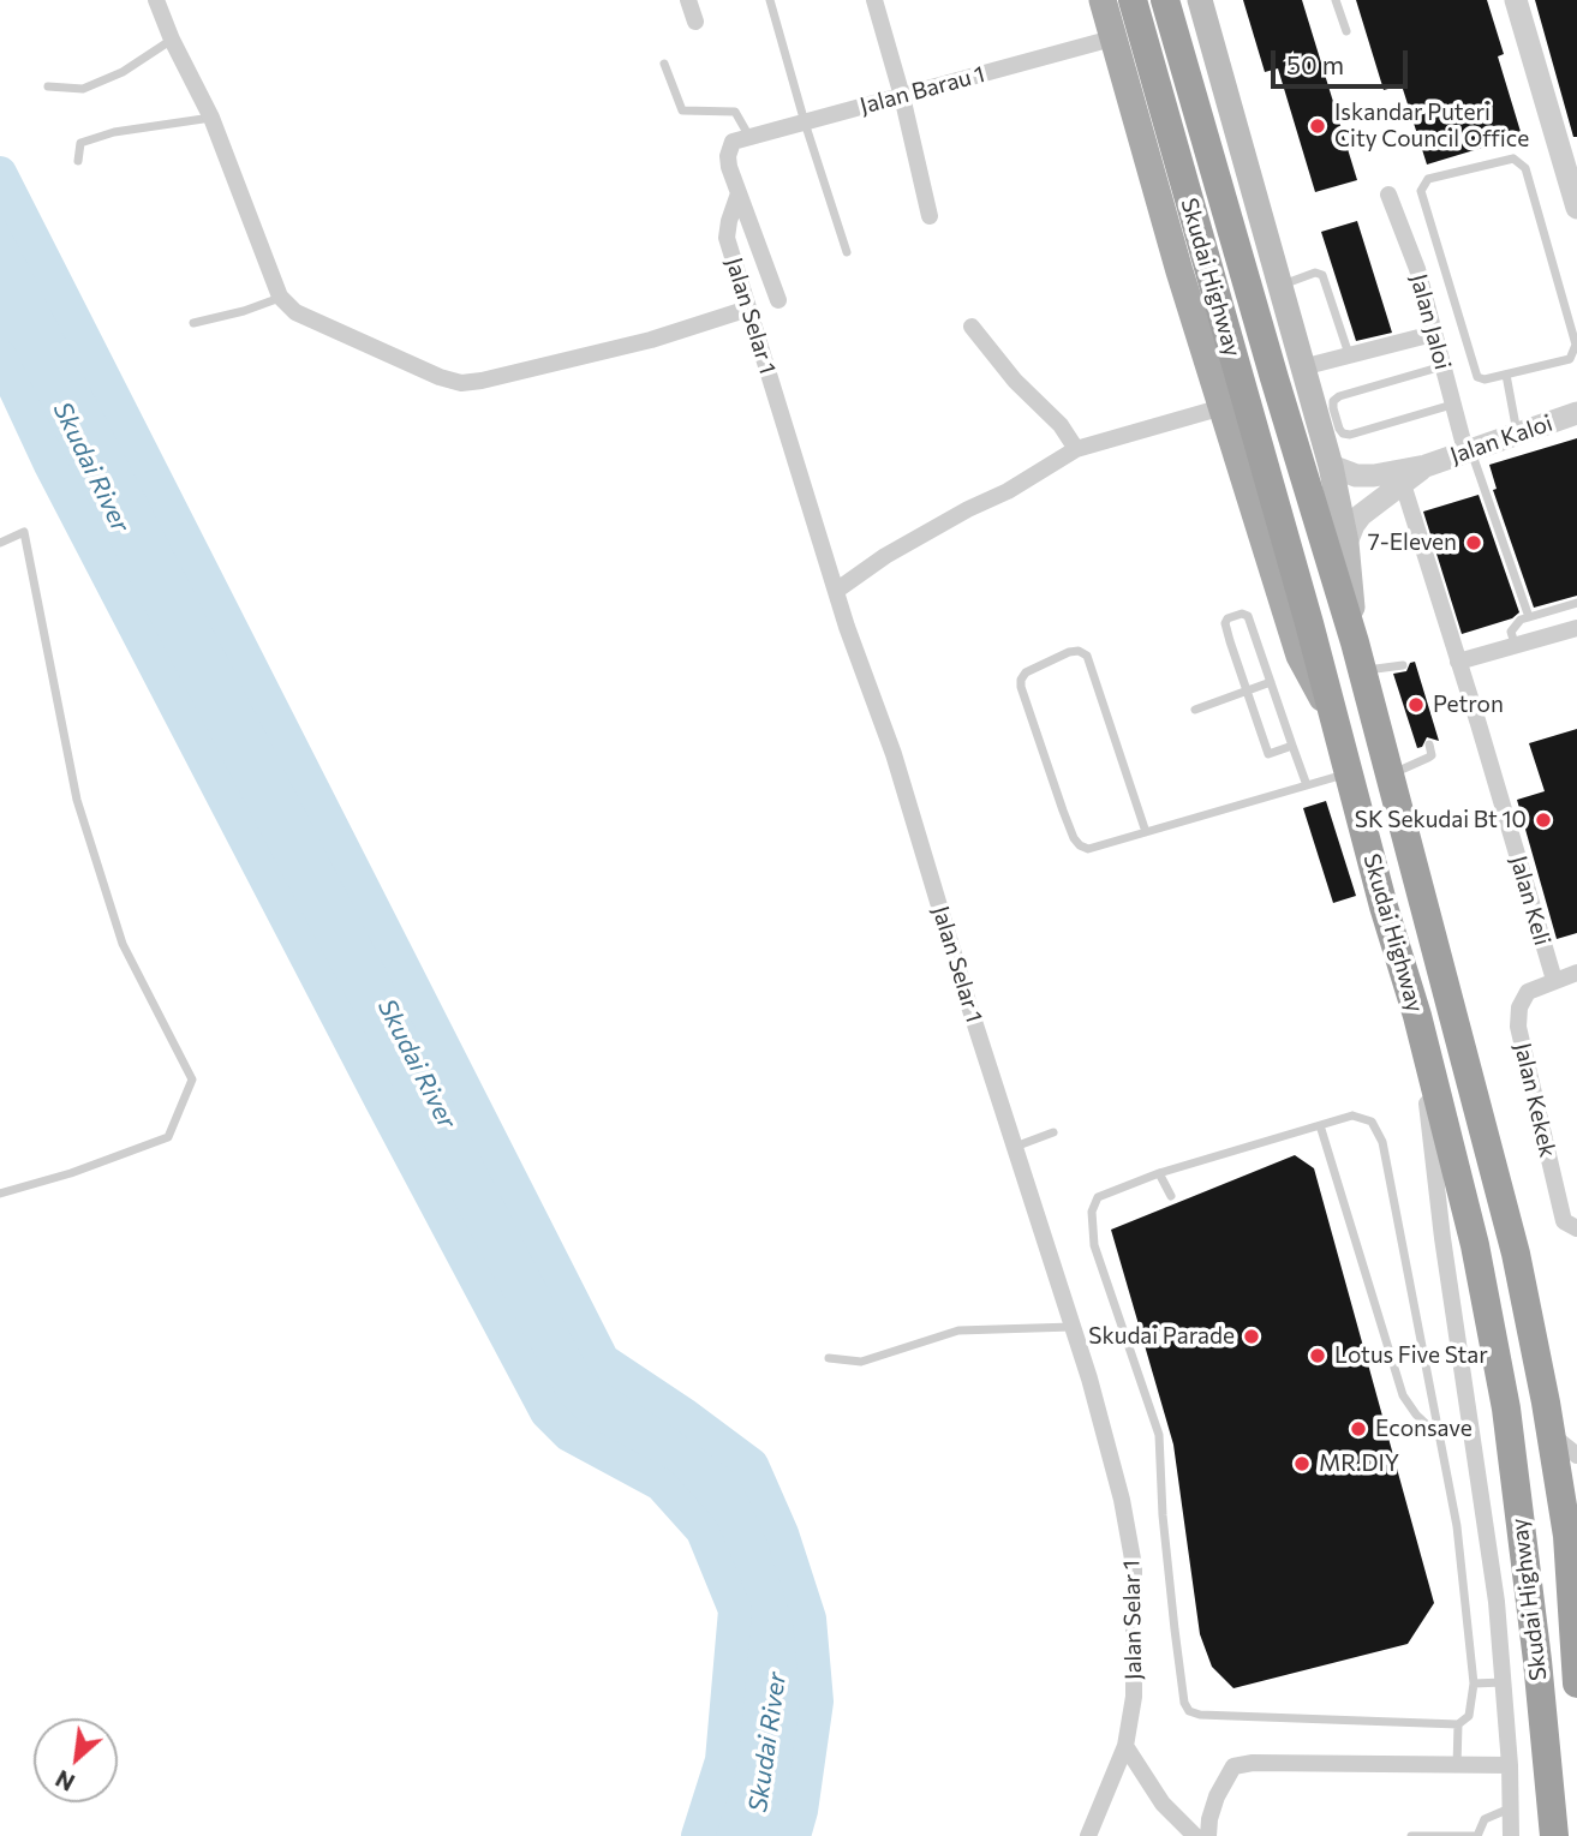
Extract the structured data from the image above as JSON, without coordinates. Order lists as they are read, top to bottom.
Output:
{
  "streets": {
    "highway": ["Skudai Highway"],
    "street": [
      "Jalan Barau 1",
      "Jalan Selar 1",
      "Jalan Jaloi",
      "Jalan Kaloi",
      "Jalan Keli",
      "Jalan Kekek"
    ]
  },
  "crossings": [
    ["Jalan Jaloi", "Jalan Kaloi"],
    ["Jalan Kaloi", "Jalan Keli"],
    ["Jalan Keli", "Jalan Kekek"]
  ],
  "water": ["Skudai River"],
  "places": [
    "Iskandar Puteri City Council Office",
    "7-Eleven",
    "Petron",
    "SK Sekudai Bt 10",
    "Skudai Parade",
    "Lotus Five Star",
    "Econsave",
    "MR.DIY"
  ],
  "scale_bar": "50 m",
  "north": "bottom left"
}
